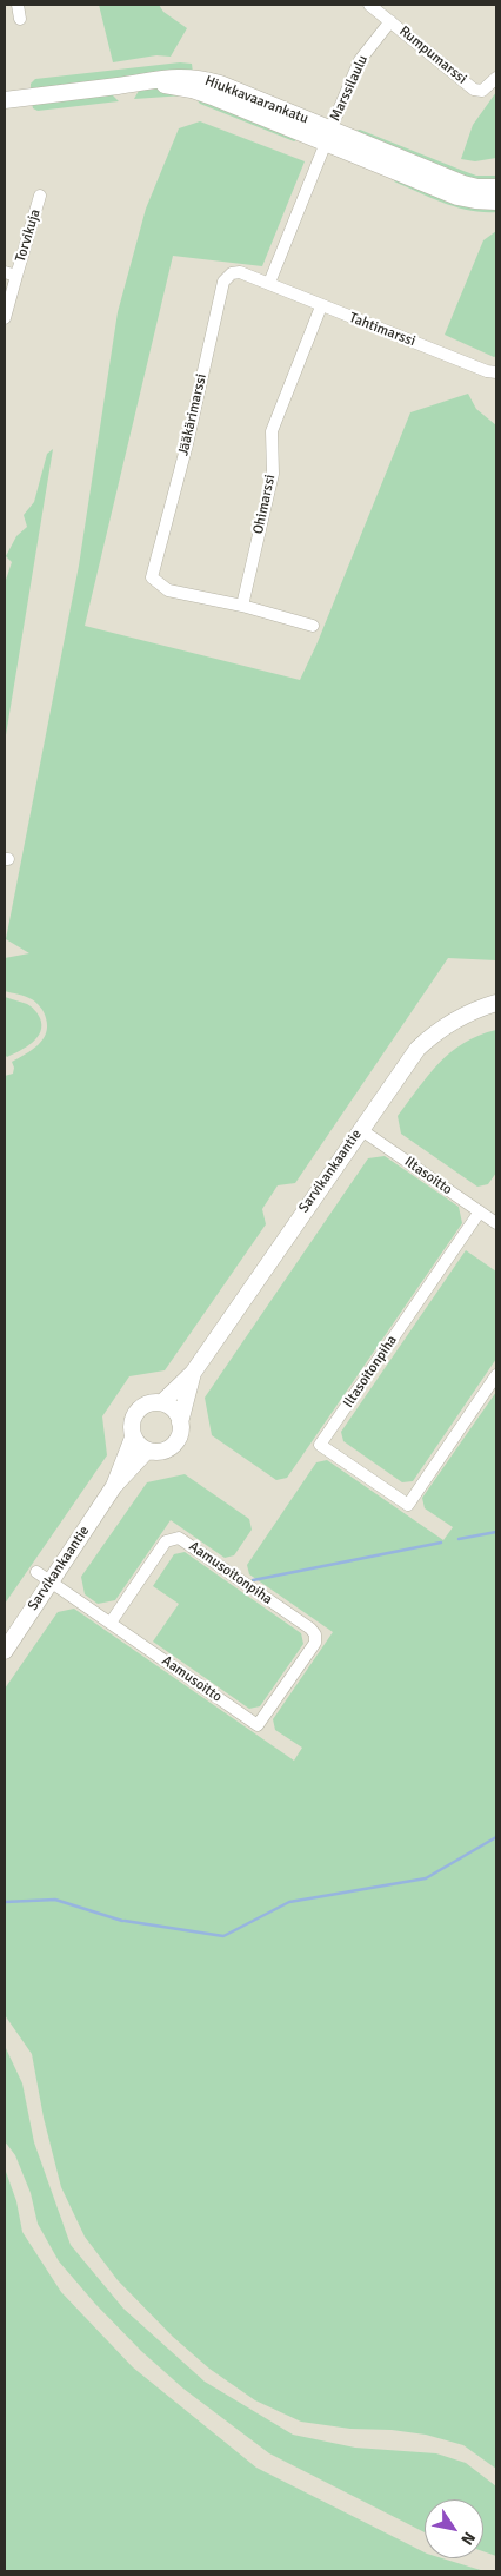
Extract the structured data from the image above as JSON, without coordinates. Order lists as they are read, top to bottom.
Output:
{
  "streets": {
    "street": [
      "Rumpumarssi",
      "Marssilaulu",
      "Hiukkavaarankatu",
      "Torvikuja",
      "Tahtimarssi",
      "Jääkärimarssi",
      "Ohimarssi",
      "Sarvikankaantie",
      "Iltasoitto",
      "Iltasoitonpiha",
      "Aamusoitonpiha",
      "Aamusoitto"
    ]
  },
  "crossings": [
    ["Rumpumarssi", "Marssilaulu"],
    ["Marssilaulu", "Hiukkavaarankatu"],
    ["Tahtimarssi", "Jääkärimarssi"],
    ["Tahtimarssi", "Ohimarssi"],
    ["Jääkärimarssi", "Ohimarssi"],
    ["Sarvikankaantie", "Iltasoitto"],
    ["Sarvikankaantie", "Aamusoitto"],
    ["Iltasoitto", "Iltasoitonpiha"],
    ["Aamusoitonpiha", "Aamusoitto"]
  ],
  "north": "bottom right"
}
